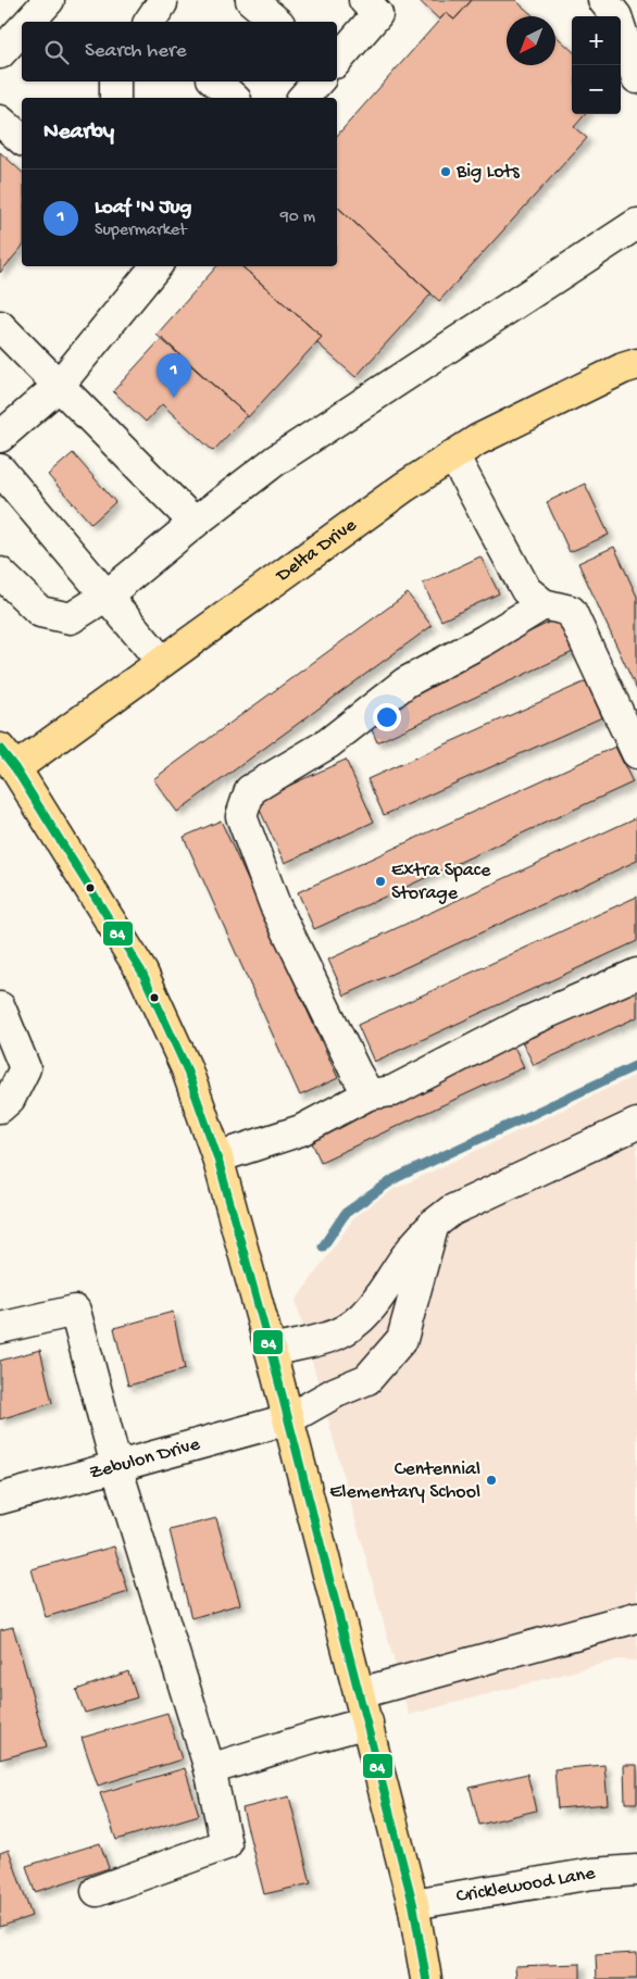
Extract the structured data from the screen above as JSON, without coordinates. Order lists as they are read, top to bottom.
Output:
{
  "streets": {
    "main road": ["Delta Drive"],
    "street": ["Zebulon Drive", "Cricklewood Lane"]
  },
  "places": ["Big Lots", "Extra Space Storage", "Centennial Elementary School"],
  "lines": ["transit line 84"],
  "north": "bottom left",
  "page": {
    "map_buttons": ["+", "−"],
    "search": "Search here",
    "heading": "Nearby",
    "list": [
      {
        "mark": "1",
        "name": "Loaf 'N Jug",
        "note": "Supermarket",
        "value": "90 m"
      }
    ],
    "pins": "1"
  }
}
